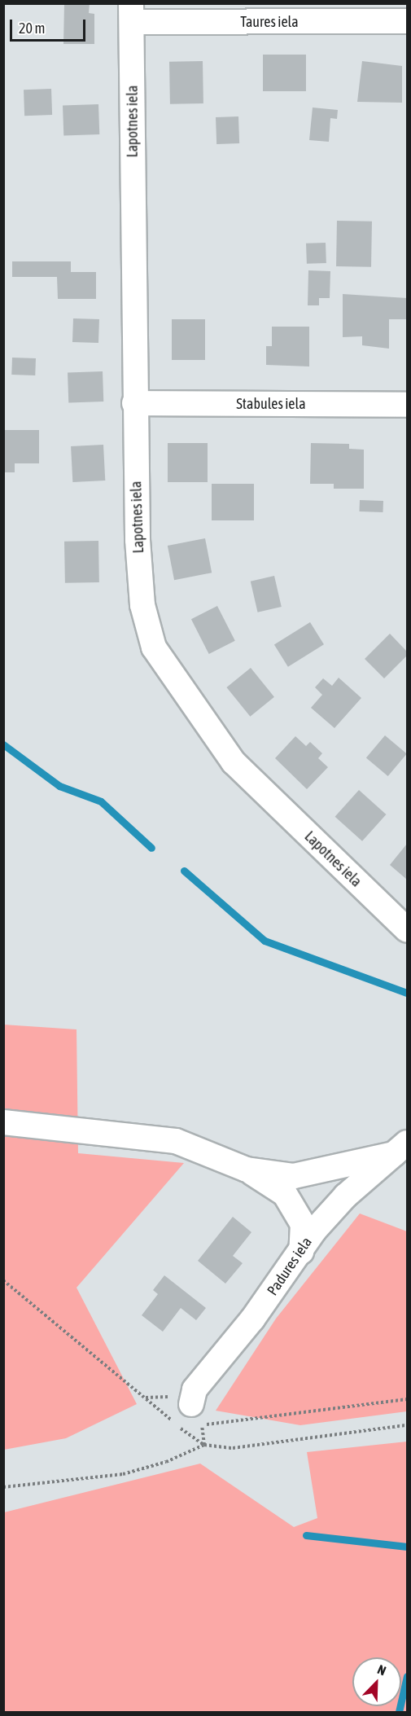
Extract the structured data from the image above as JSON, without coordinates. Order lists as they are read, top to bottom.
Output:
{
  "streets": {
    "street": [
      "Taures iela",
      "Lapotnes iela",
      "Stabules iela",
      "Padures iela"
    ]
  },
  "crossings": [
    ["Taures iela", "Lapotnes iela"],
    ["Lapotnes iela", "Stabules iela"]
  ],
  "scale_bar": "20 m",
  "north": "top right"
}
